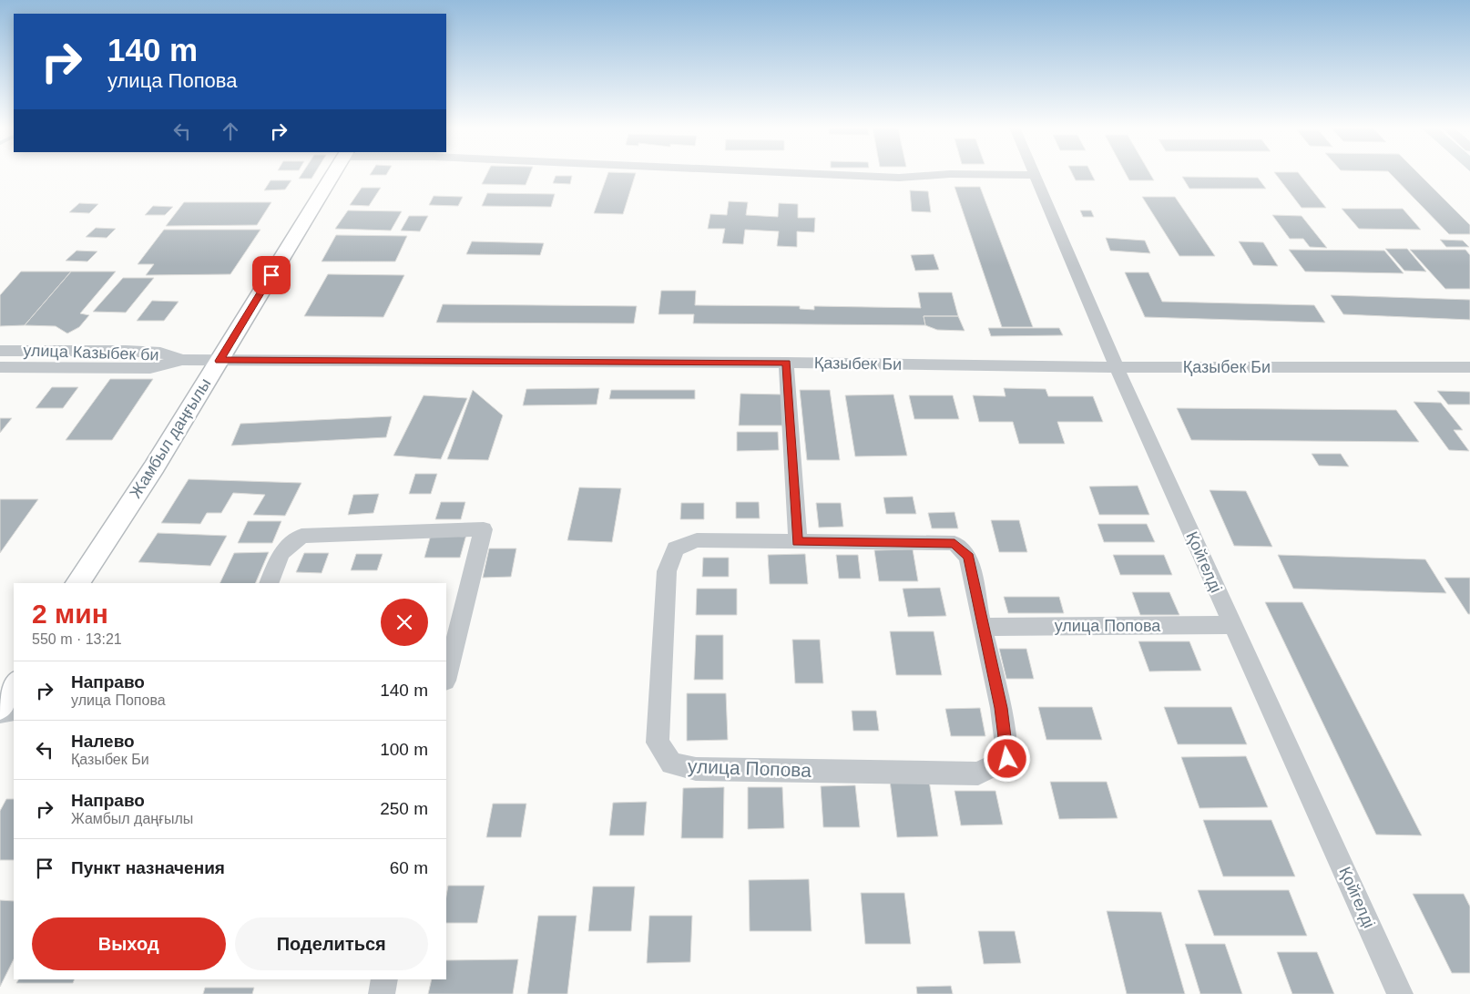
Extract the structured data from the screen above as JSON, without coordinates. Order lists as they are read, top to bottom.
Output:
{
  "streets": {
    "main road": ["Жамбыл даңғылы"],
    "street": [
      "улица Казыбек би",
      "Қазыбек Би",
      "Қойгелді",
      "улица Попова"
    ]
  },
  "crossings": [
    ["улица Казыбек би", "Қазыбек Би"],
    ["улица Казыбек би", "Жамбыл даңғылы"],
    ["Қазыбек Би", "Жамбыл даңғылы"],
    ["Қазыбек Би", "Қойгелді"],
    ["Қойгелді", "улица Попова"]
  ],
  "page": {
    "turn": ["140 m", "улица Попова"],
    "heading": ["2 мин", "550 m · 13:21"],
    "list": [
      {
        "name": "Направо",
        "note": "улица Попова",
        "value": "140 m"
      },
      {
        "name": "Налево",
        "note": "Қазыбек Би",
        "value": "100 m"
      },
      {
        "name": "Направо",
        "note": "Жамбыл даңғылы",
        "value": "250 m"
      },
      {
        "name": "Пункт назначения",
        "value": "60 m"
      }
    ],
    "buttons": ["Выход", "Поделиться"]
  }
}
